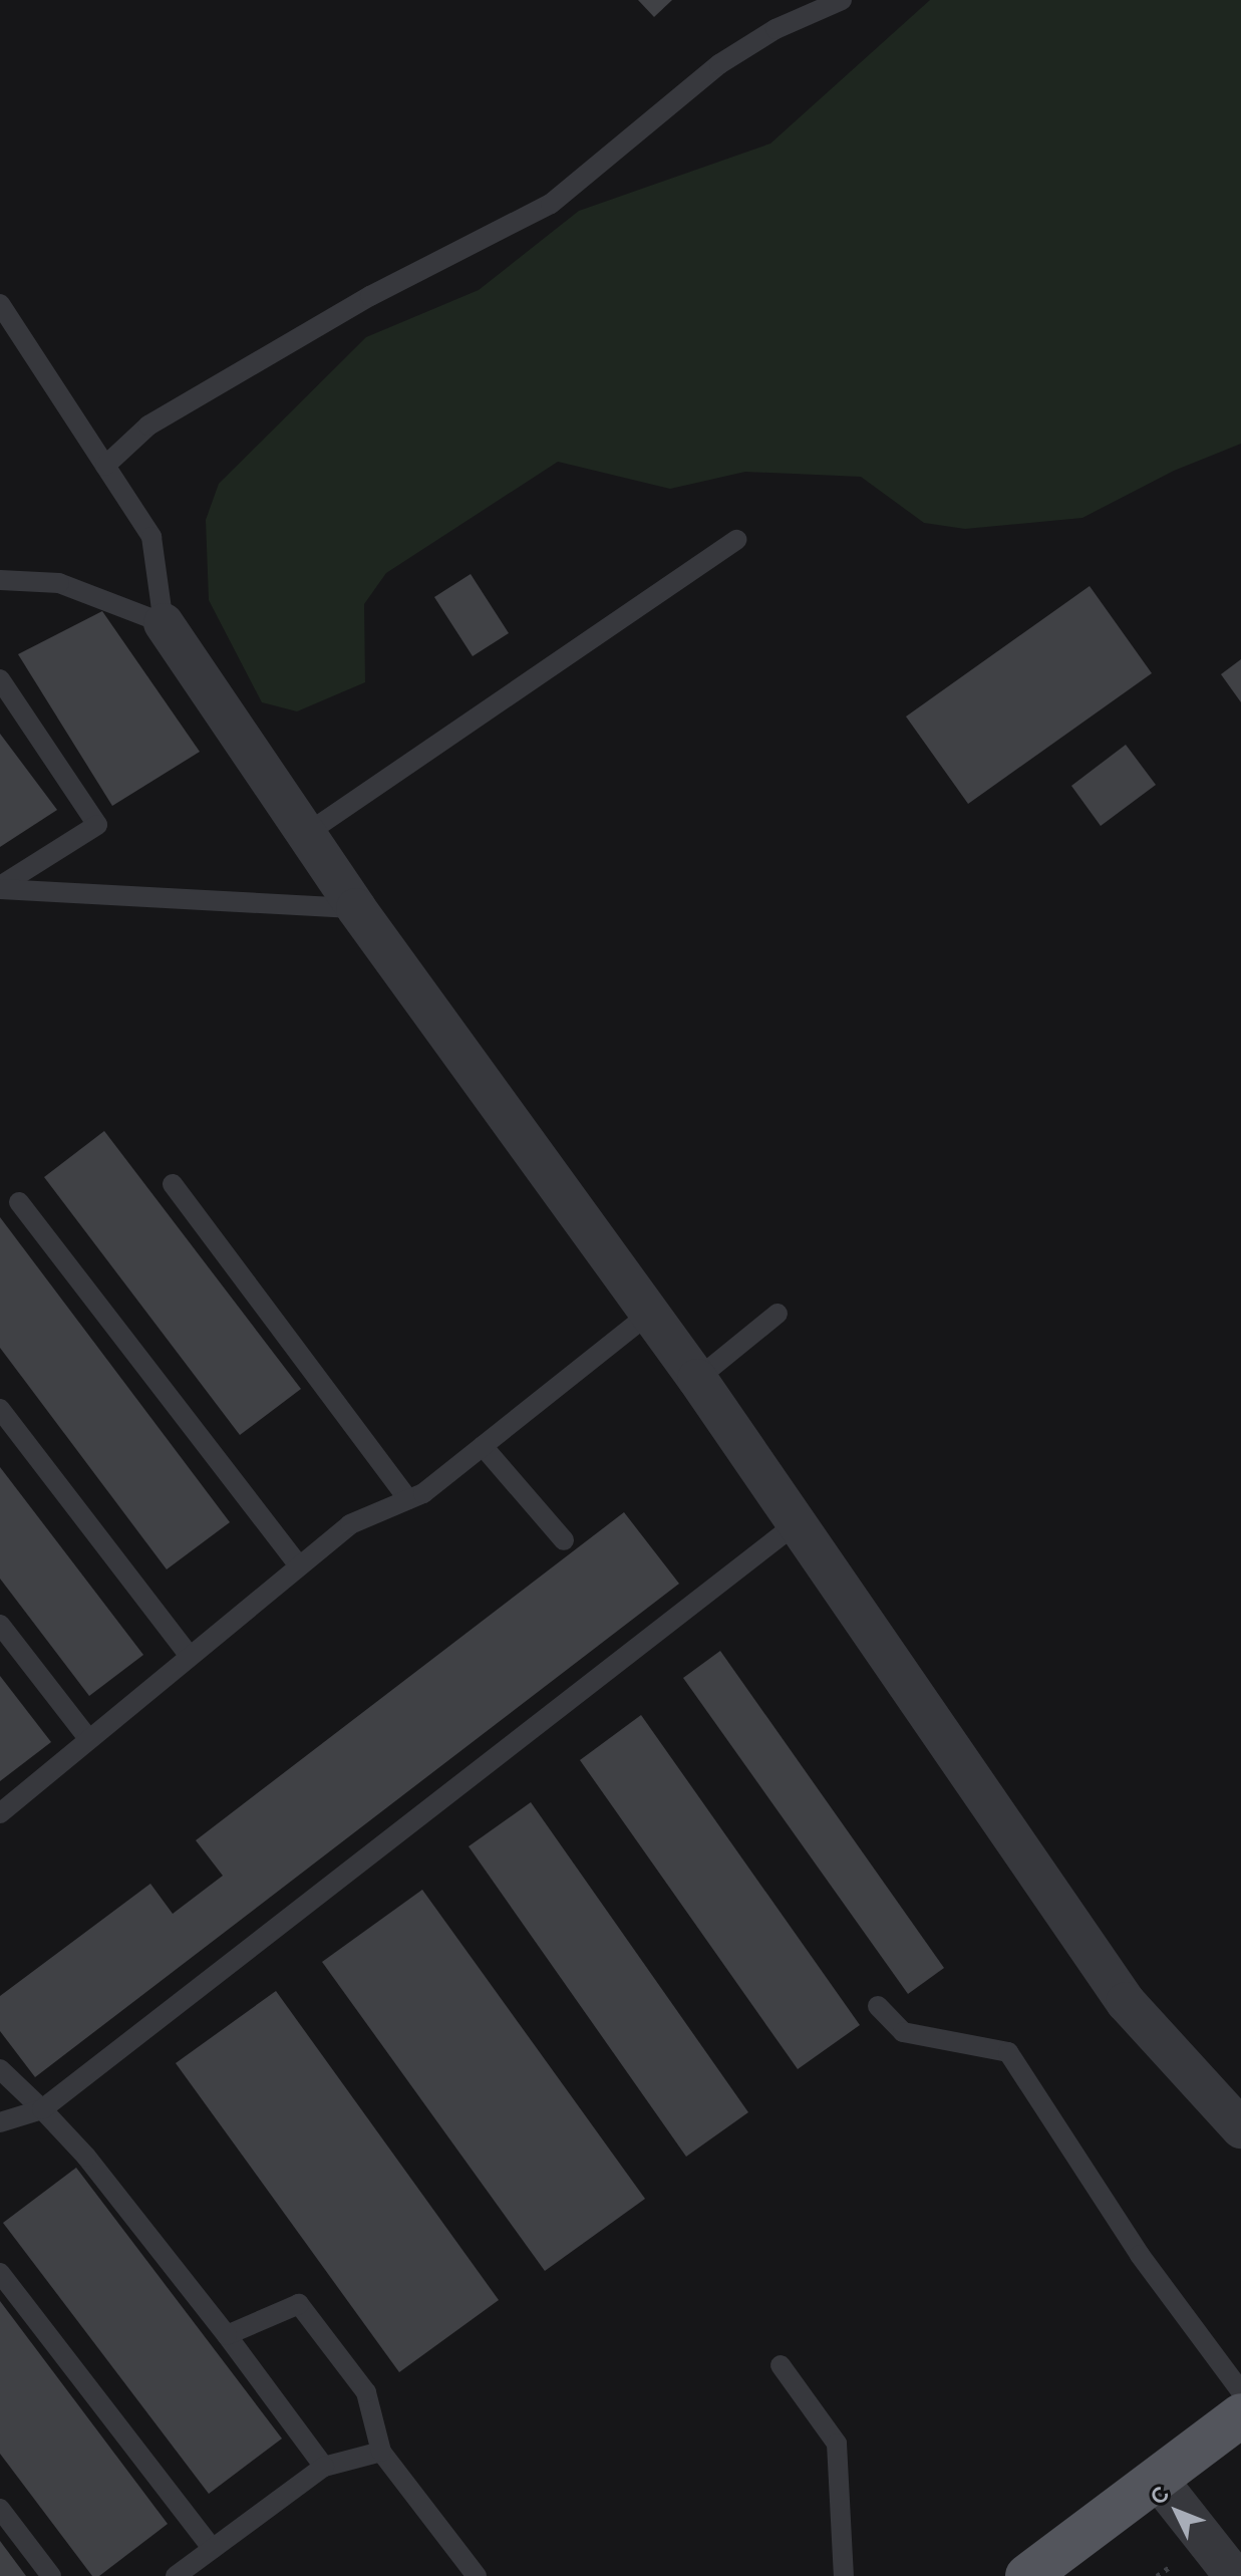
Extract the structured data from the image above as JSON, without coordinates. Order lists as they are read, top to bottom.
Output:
{
  "north": "top left"
}
